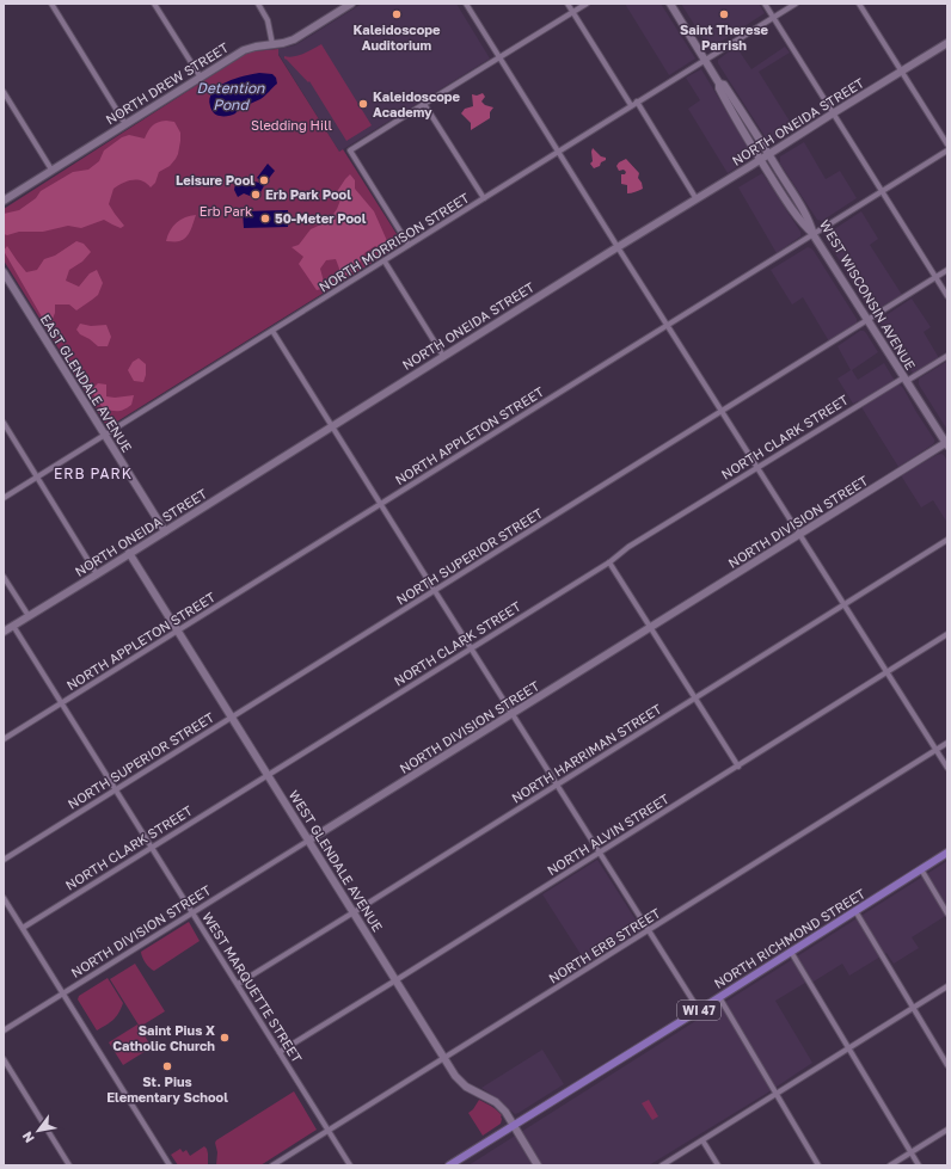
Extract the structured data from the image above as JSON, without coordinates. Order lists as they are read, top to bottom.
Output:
{
  "streets": {
    "main road": ["NORTH RICHMOND STREET", "WI 47"],
    "street": [
      "NORTH DREW STREET",
      "NORTH ONEIDA STREET",
      "NORTH MORRISON STREET",
      "WEST WISCONSIN AVENUE",
      "EAST GLENDALE AVENUE",
      "NORTH APPLETON STREET",
      "NORTH CLARK STREET",
      "NORTH DIVISION STREET",
      "NORTH SUPERIOR STREET",
      "NORTH HARRIMAN STREET",
      "NORTH ALVIN STREET",
      "WEST GLENDALE AVENUE",
      "NORTH ERB STREET",
      "WEST MARQUETTE STREET"
    ]
  },
  "crossings": [
    ["NORTH ONEIDA STREET", "WEST WISCONSIN AVENUE"],
    ["NORTH ONEIDA STREET", "EAST GLENDALE AVENUE"],
    ["NORTH ONEIDA STREET", "WEST GLENDALE AVENUE"],
    ["NORTH ONEIDA STREET", "WEST MARQUETTE STREET"],
    ["NORTH MORRISON STREET", "EAST GLENDALE AVENUE"],
    ["WEST WISCONSIN AVENUE", "NORTH APPLETON STREET"],
    ["WEST WISCONSIN AVENUE", "NORTH CLARK STREET"],
    ["WEST WISCONSIN AVENUE", "NORTH DIVISION STREET"],
    ["WEST WISCONSIN AVENUE", "NORTH SUPERIOR STREET"],
    ["NORTH APPLETON STREET", "WEST GLENDALE AVENUE"],
    ["NORTH APPLETON STREET", "WEST MARQUETTE STREET"],
    ["NORTH CLARK STREET", "WEST GLENDALE AVENUE"],
    ["NORTH CLARK STREET", "WEST MARQUETTE STREET"],
    ["NORTH DIVISION STREET", "WEST GLENDALE AVENUE"],
    ["NORTH DIVISION STREET", "WEST MARQUETTE STREET"],
    ["NORTH SUPERIOR STREET", "WEST GLENDALE AVENUE"],
    ["NORTH SUPERIOR STREET", "WEST MARQUETTE STREET"],
    ["NORTH HARRIMAN STREET", "WEST GLENDALE AVENUE"],
    ["NORTH HARRIMAN STREET", "WEST MARQUETTE STREET"],
    ["NORTH ALVIN STREET", "WEST GLENDALE AVENUE"],
    ["NORTH ALVIN STREET", "WEST MARQUETTE STREET"],
    ["WEST GLENDALE AVENUE", "NORTH RICHMOND STREET"],
    ["WEST GLENDALE AVENUE", "NORTH ERB STREET"],
    ["NORTH ERB STREET", "WEST MARQUETTE STREET"]
  ],
  "districts": ["ERB PARK"],
  "water": ["Detention Pond"],
  "parks": ["Sledding Hill", "Erb Park"],
  "places": [
    "Kaleidoscope Auditorium",
    "Saint Therese Parrish",
    "Kaleidoscope Academy",
    "Leisure Pool",
    "Erb Park Pool",
    "50-Meter Pool",
    "Saint Pius X Catholic Church",
    "St. Pius Elementary School"
  ],
  "north": "bottom left"
}
